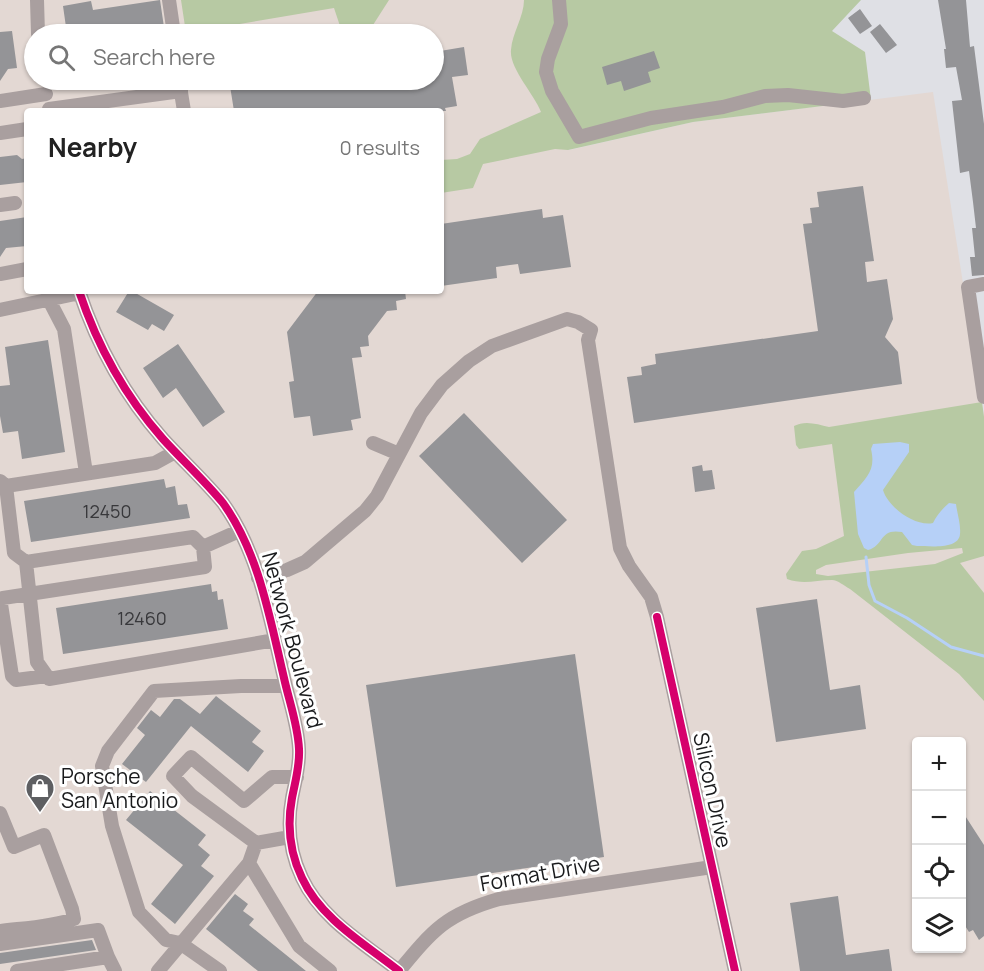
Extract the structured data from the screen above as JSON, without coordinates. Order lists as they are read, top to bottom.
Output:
{
  "streets": {
    "street": ["Network Boulevard", "Silicon Drive", "Format Drive"]
  },
  "crossings": [
    ["Network Boulevard", "Format Drive"],
    ["Silicon Drive", "Format Drive"]
  ],
  "places": {
    "shop": ["Porsche San Antonio"]
  },
  "house_numbers": ["12450", "12460"],
  "page": {
    "search": "Search here",
    "heading": ["Nearby", "0 results"],
    "map_buttons": ["+", "−"]
  }
}
